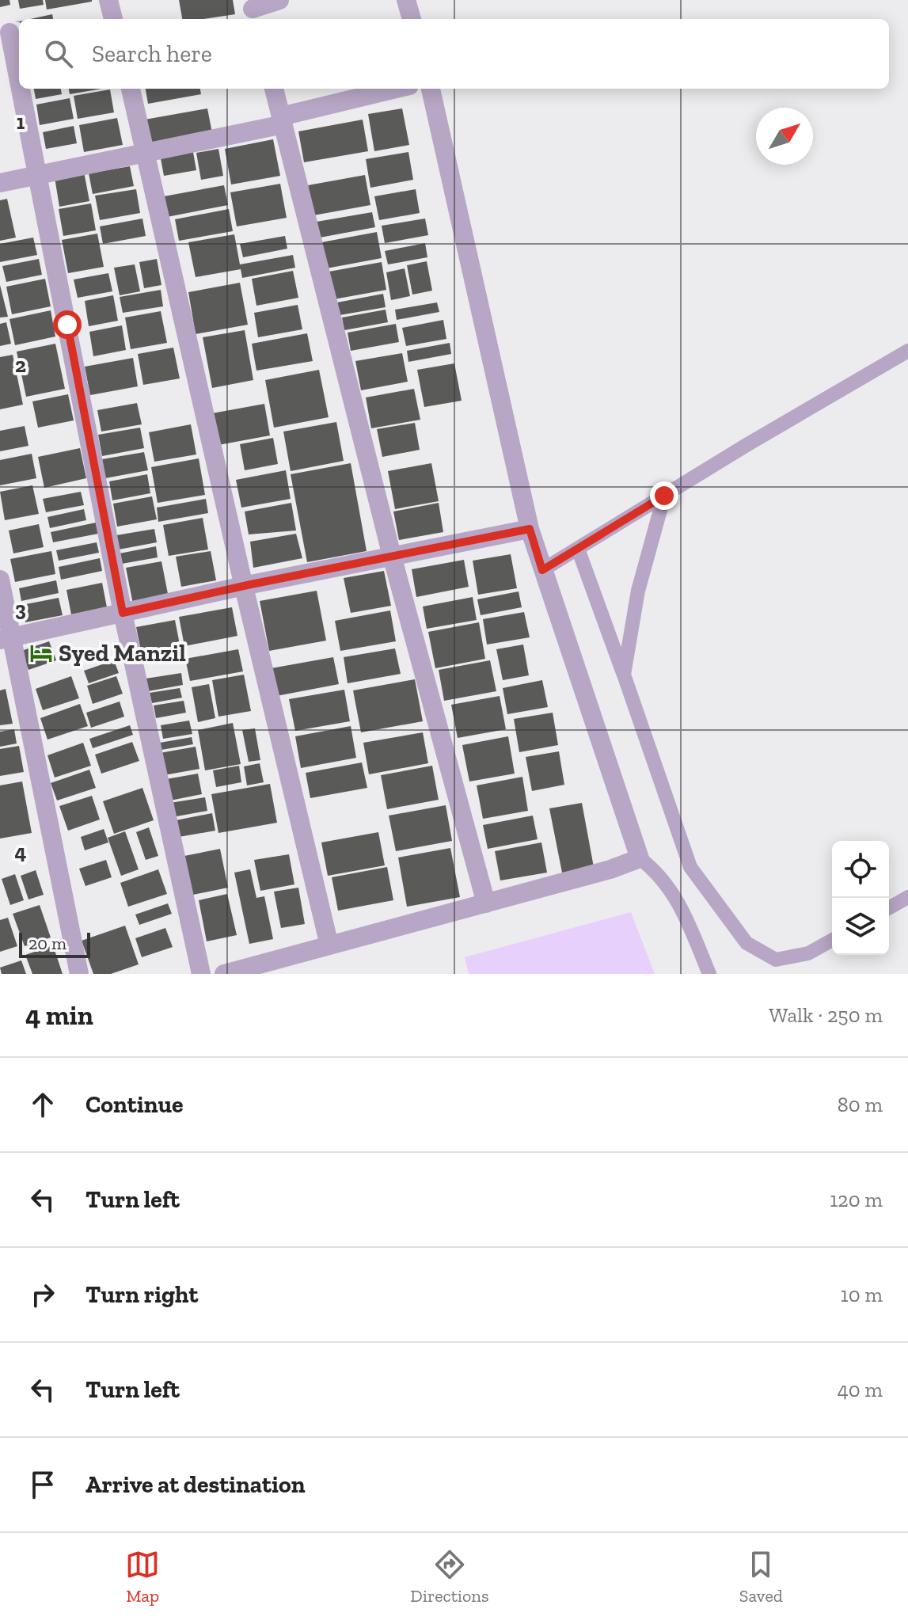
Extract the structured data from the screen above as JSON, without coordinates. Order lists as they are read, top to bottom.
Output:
{
  "places": {
    "hotel": ["Syed Manzil"]
  },
  "scale_bar": "20 m",
  "north": "top right",
  "page": {
    "search": "Search here",
    "scale": "20 m",
    "heading": ["4 min", "Walk · 250 m"],
    "list": [
      ["Continue", "80 m"],
      ["Turn left", "120 m"],
      ["Turn right", "10 m"],
      ["Turn left", "40 m"],
      "Arrive at destination"
    ],
    "nav": ["Map", "Directions", "Saved"]
  },
  "grid": {
    "rows": [
      "1",
      "2",
      "3",
      "4"
    ]
  }
}
